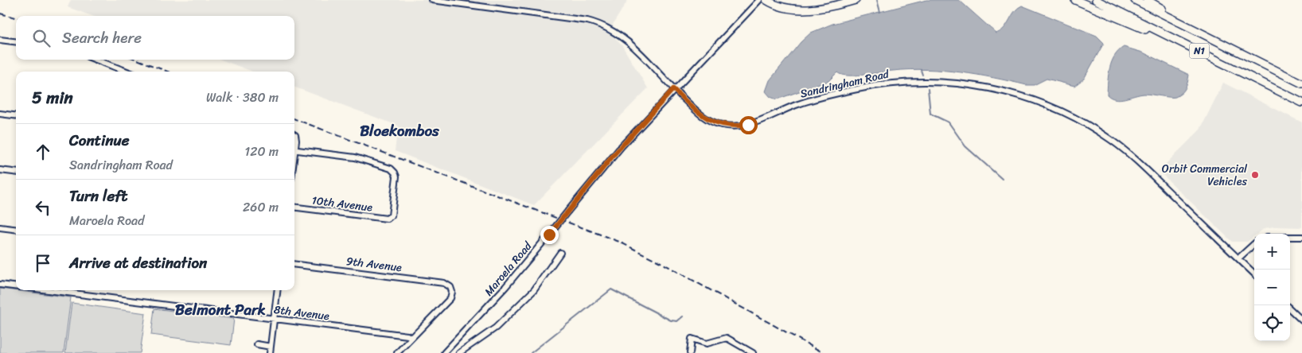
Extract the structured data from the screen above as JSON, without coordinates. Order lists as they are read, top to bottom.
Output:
{
  "streets": {
    "highway": ["N1"],
    "street": [
      "Sandringham Road",
      "10th Avenue",
      "9th Avenue",
      "Maroela Road",
      "8th Avenue"
    ]
  },
  "crossings": [
    ["Sandringham Road", "Maroela Road"],
    ["9th Avenue", "8th Avenue"]
  ],
  "districts": ["Bloekombos", "Belmont Park"],
  "places": ["Orbit Commercial Vehicles"],
  "page": {
    "search": "Search here",
    "heading": ["5 min", "Walk · 380 m"],
    "list": [
      ["Continue", "Sandringham Road", "120 m"],
      ["Turn left", "Maroela Road", "260 m"],
      "Arrive at destination"
    ],
    "map_buttons": ["+", "−"]
  }
}
